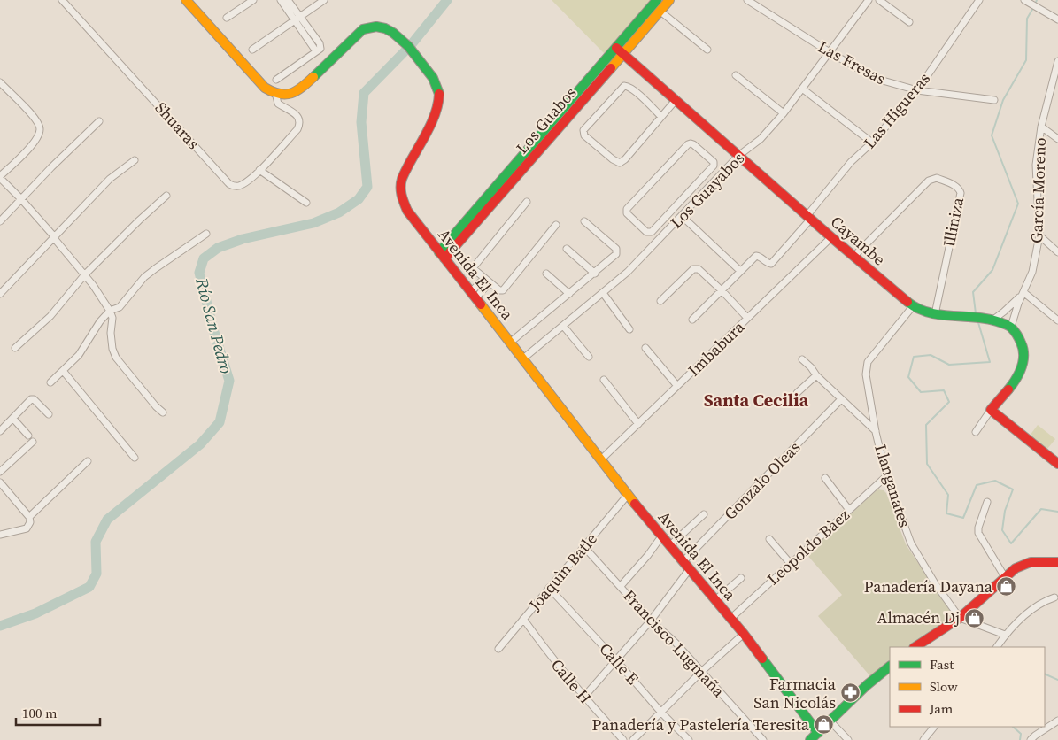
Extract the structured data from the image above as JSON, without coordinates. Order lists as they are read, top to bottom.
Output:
{
  "streets": {
    "street": [
      "Las Fresas",
      "Las Higueras",
      "Los Guabos",
      "Shuaras",
      "Los Guayabos",
      "García Moreno",
      "Illiniza",
      "Cayambe",
      "Avenida El Inca",
      "Imbabura",
      "Gonzalo Oleas",
      "Llanganates",
      "Leopoldo Bàez",
      "Joaquìn Batle",
      "Francisco Lugmaña",
      "Calle E",
      "Calle H"
    ]
  },
  "crossings": [
    ["Las Fresas", "Las Higueras"],
    ["Las Fresas", "Los Guayabos"],
    ["Las Higueras", "Cayambe"],
    ["Los Guabos", "Cayambe"],
    ["Los Guabos", "Avenida El Inca"],
    ["Shuaras", "Avenida El Inca"],
    ["Los Guayabos", "Cayambe"],
    ["Los Guayabos", "Avenida El Inca"],
    ["García Moreno", "Cayambe"],
    ["Illiniza", "Cayambe"],
    ["Cayambe", "Imbabura"],
    ["Cayambe", "Llanganates"],
    ["Avenida El Inca", "Imbabura"],
    ["Avenida El Inca", "Gonzalo Oleas"],
    ["Avenida El Inca", "Leopoldo Bàez"],
    ["Avenida El Inca", "Joaquìn Batle"],
    ["Llanganates", "Leopoldo Bàez"],
    ["Joaquìn Batle", "Francisco Lugmaña"],
    ["Joaquìn Batle", "Calle E"],
    ["Joaquìn Batle", "Calle H"]
  ],
  "districts": ["Santa Cecilia"],
  "water": ["Río San Pedro"],
  "places": {
    "shop": ["Panadería Dayana", "Almacén Dj", "Panadería y Pastelería Teresita"],
    "pharmacy": ["Farmacia San Nicolás"]
  },
  "legend": ["Fast", "Slow", "Jam"],
  "scale_bar": "100 m"
}
